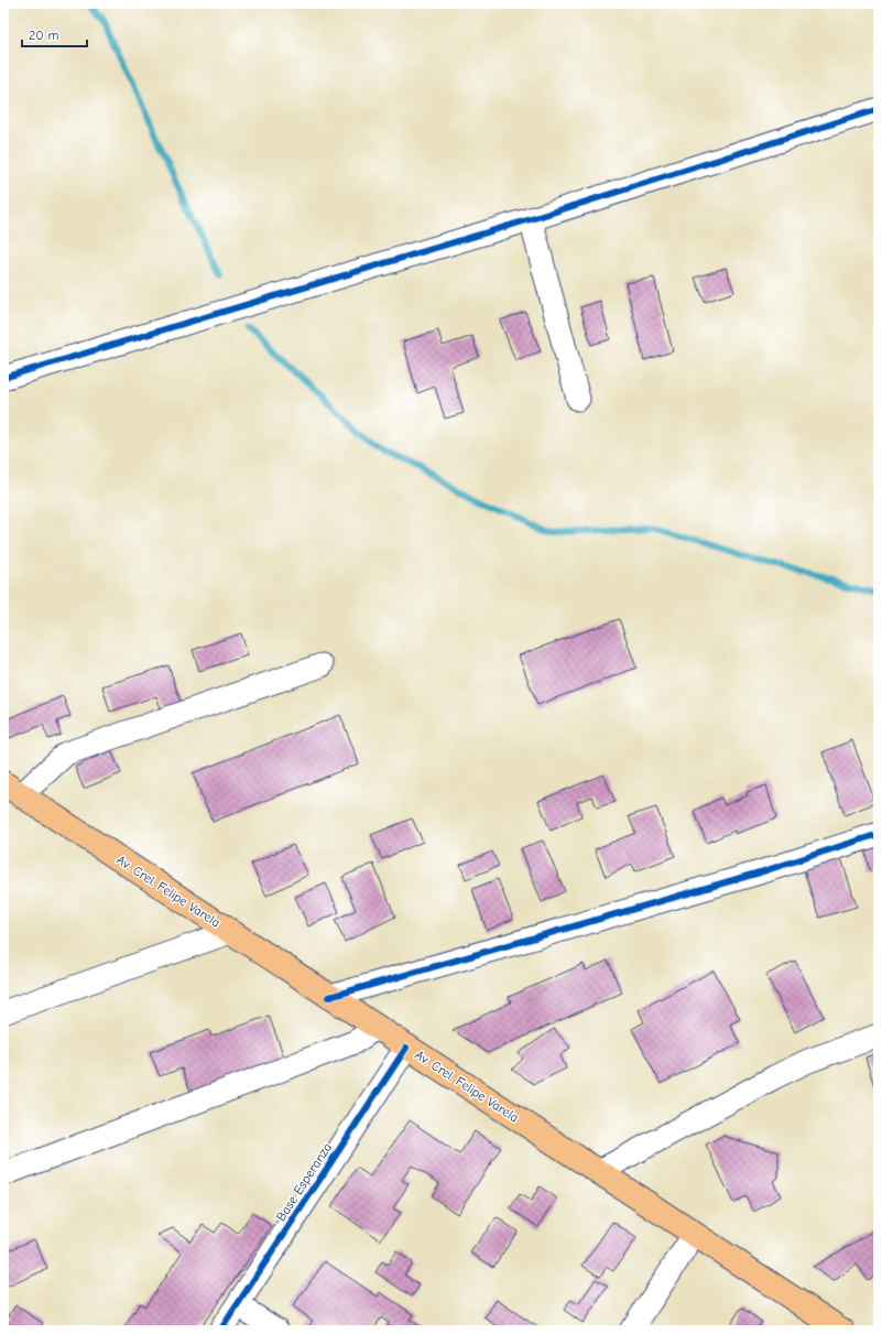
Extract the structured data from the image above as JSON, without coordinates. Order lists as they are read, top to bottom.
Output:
{
  "streets": {
    "main road": ["Av. Crel. Felipe Varela"],
    "street": ["Base Esperanza"]
  },
  "crossings": [
    ["Av. Crel. Felipe Varela", "Base Esperanza"]
  ],
  "scale_bar": "20 m"
}
